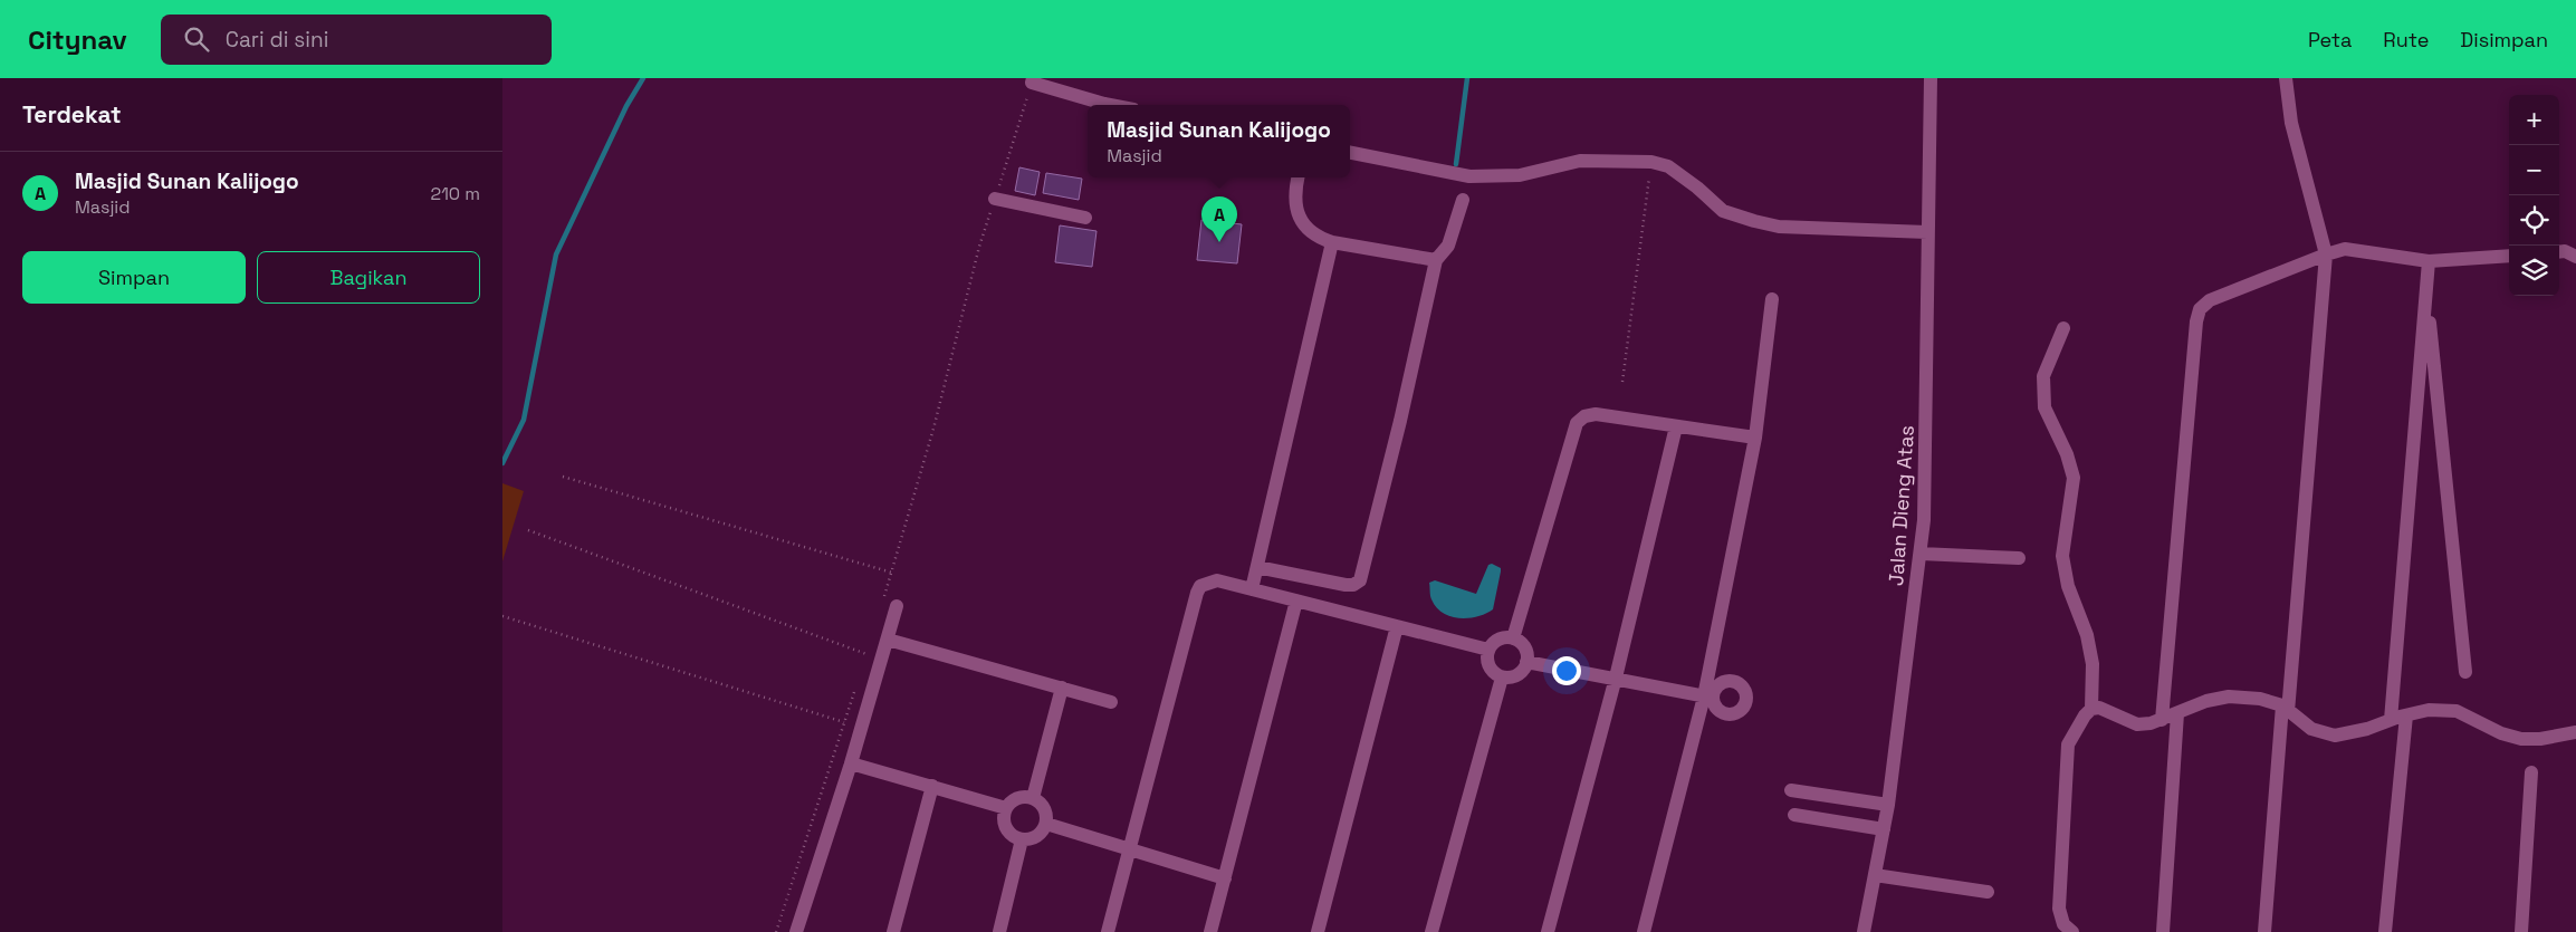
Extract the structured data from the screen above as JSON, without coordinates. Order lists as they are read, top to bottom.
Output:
{
  "streets": {
    "street": ["Jalan Dieng Atas"]
  },
  "page": {
    "header": "Citynav",
    "search": "Cari di sini",
    "nav": ["Peta", "Rute", "Disimpan"],
    "heading": "Terdekat",
    "map_buttons": ["+", "−"],
    "popup": ["Masjid Sunan Kalijogo", "Masjid"],
    "list": [
      {
        "mark": "A",
        "name": "Masjid Sunan Kalijogo",
        "note": "Masjid",
        "value": "210 m"
      }
    ],
    "pins": "A",
    "buttons": ["Simpan", "Bagikan"]
  }
}
